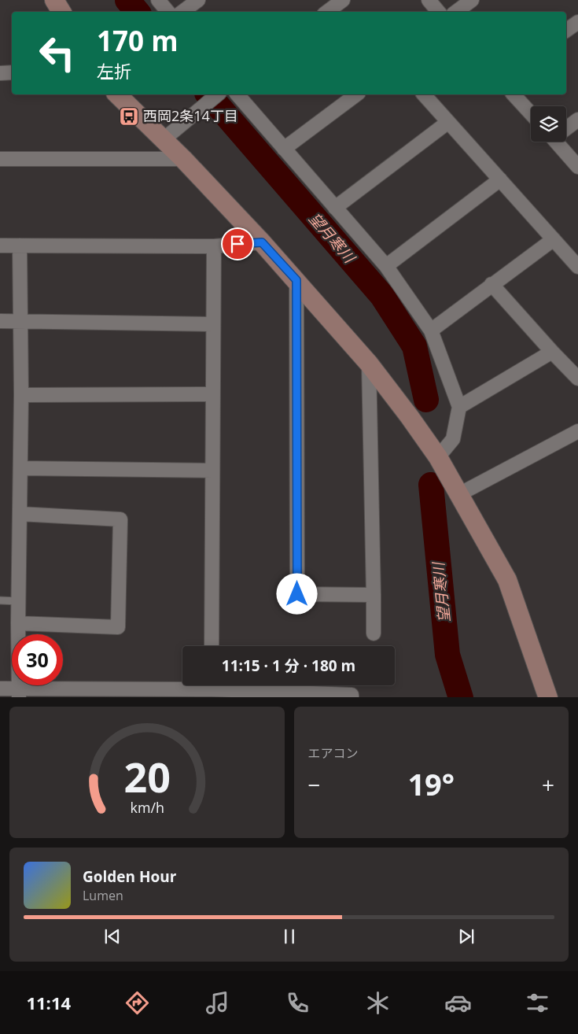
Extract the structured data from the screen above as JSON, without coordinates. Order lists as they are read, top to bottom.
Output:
{
  "water": ["望月寒川"],
  "places": {
    "bus stop": ["西岡2条14丁目"]
  },
  "page": {
    "turn": ["170 m", "左折"],
    "limit": "30",
    "trip": "11:15 · 1 分 · 180 m",
    "tile": "エアコン",
    "heat": ["−", "19°", "+"],
    "song": ["Golden Hour", "Lumen"],
    "tabs": "11:14",
    "gauge": ["20", "km/h"]
  }
}
